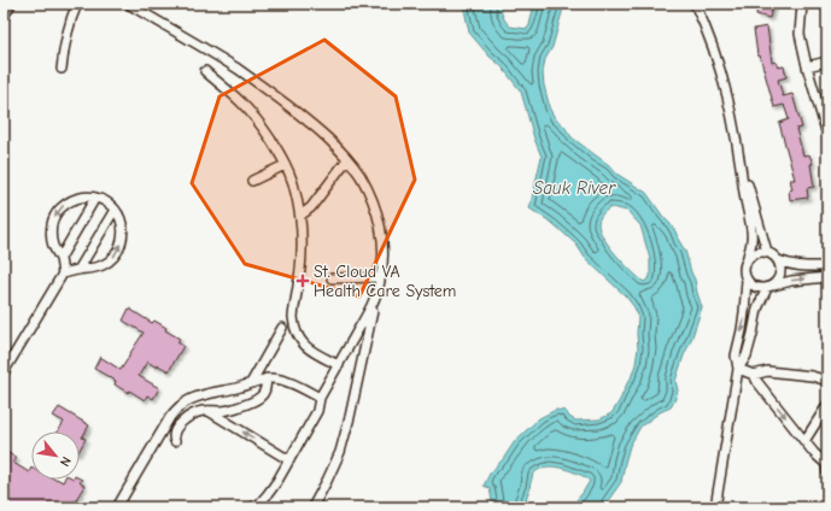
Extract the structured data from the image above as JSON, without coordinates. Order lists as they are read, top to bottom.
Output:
{
  "water": ["Sauk River"],
  "places": {
    "health": ["St. Cloud VA Health Care System"]
  },
  "north": "bottom right"
}
